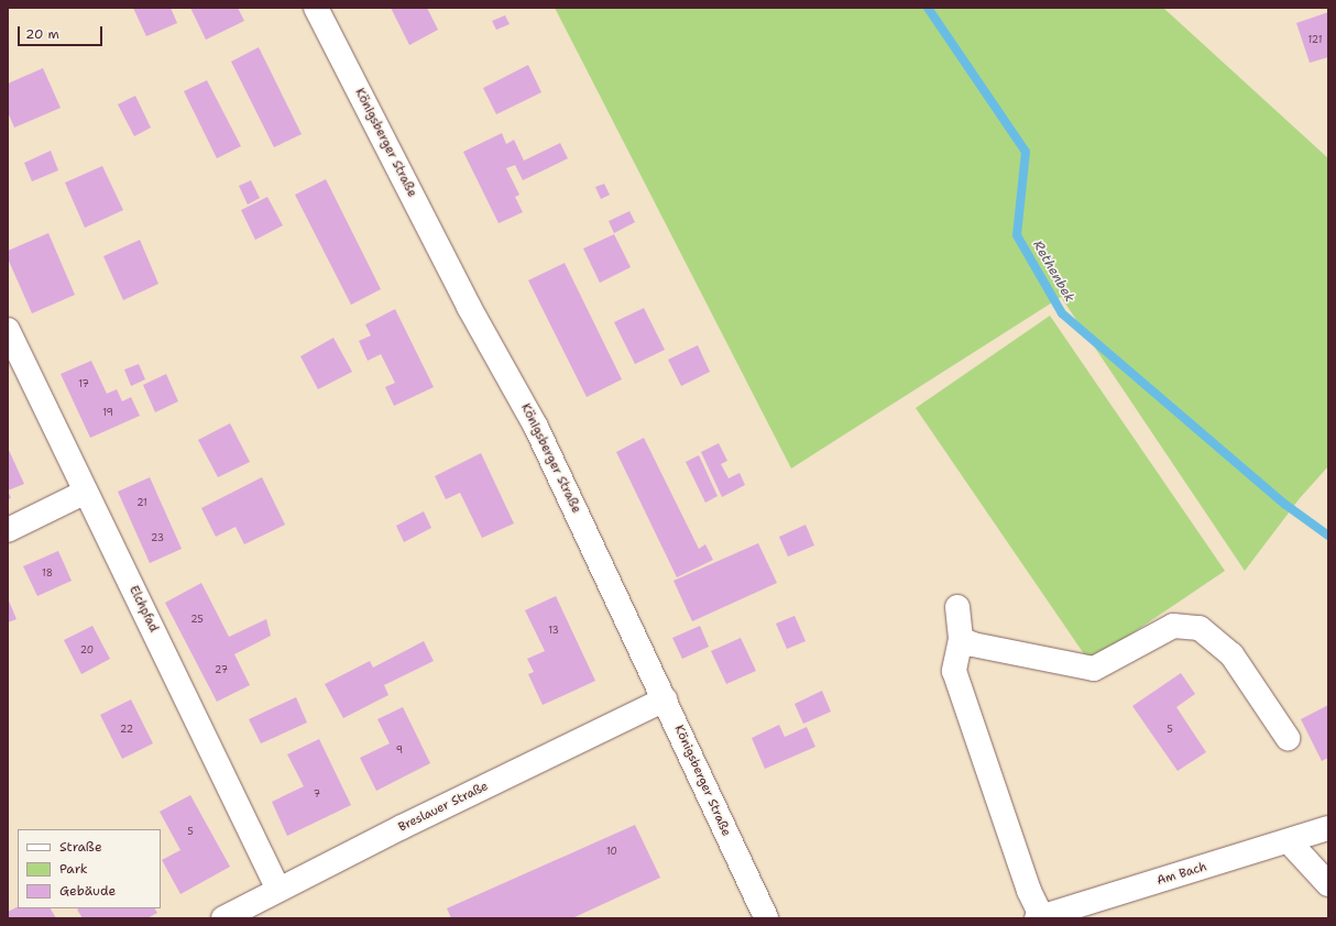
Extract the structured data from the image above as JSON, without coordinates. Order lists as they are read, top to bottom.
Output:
{
  "streets": {
    "street": [
      "Königsberger Straße",
      "Elchpfad",
      "Breslauer Straße",
      "Am Bach"
    ]
  },
  "crossings": [
    ["Königsberger Straße", "Breslauer Straße"],
    ["Elchpfad", "Breslauer Straße"]
  ],
  "water": ["Rethenbek"],
  "house_numbers": [
    "121",
    "17",
    "19",
    "21",
    "23",
    "18",
    "25",
    "13",
    "20",
    "27",
    "22",
    "5",
    "9",
    "7",
    "5",
    "10"
  ],
  "legend": ["Straße", "Park", "Gebäude"],
  "scale_bar": "20 m"
}
